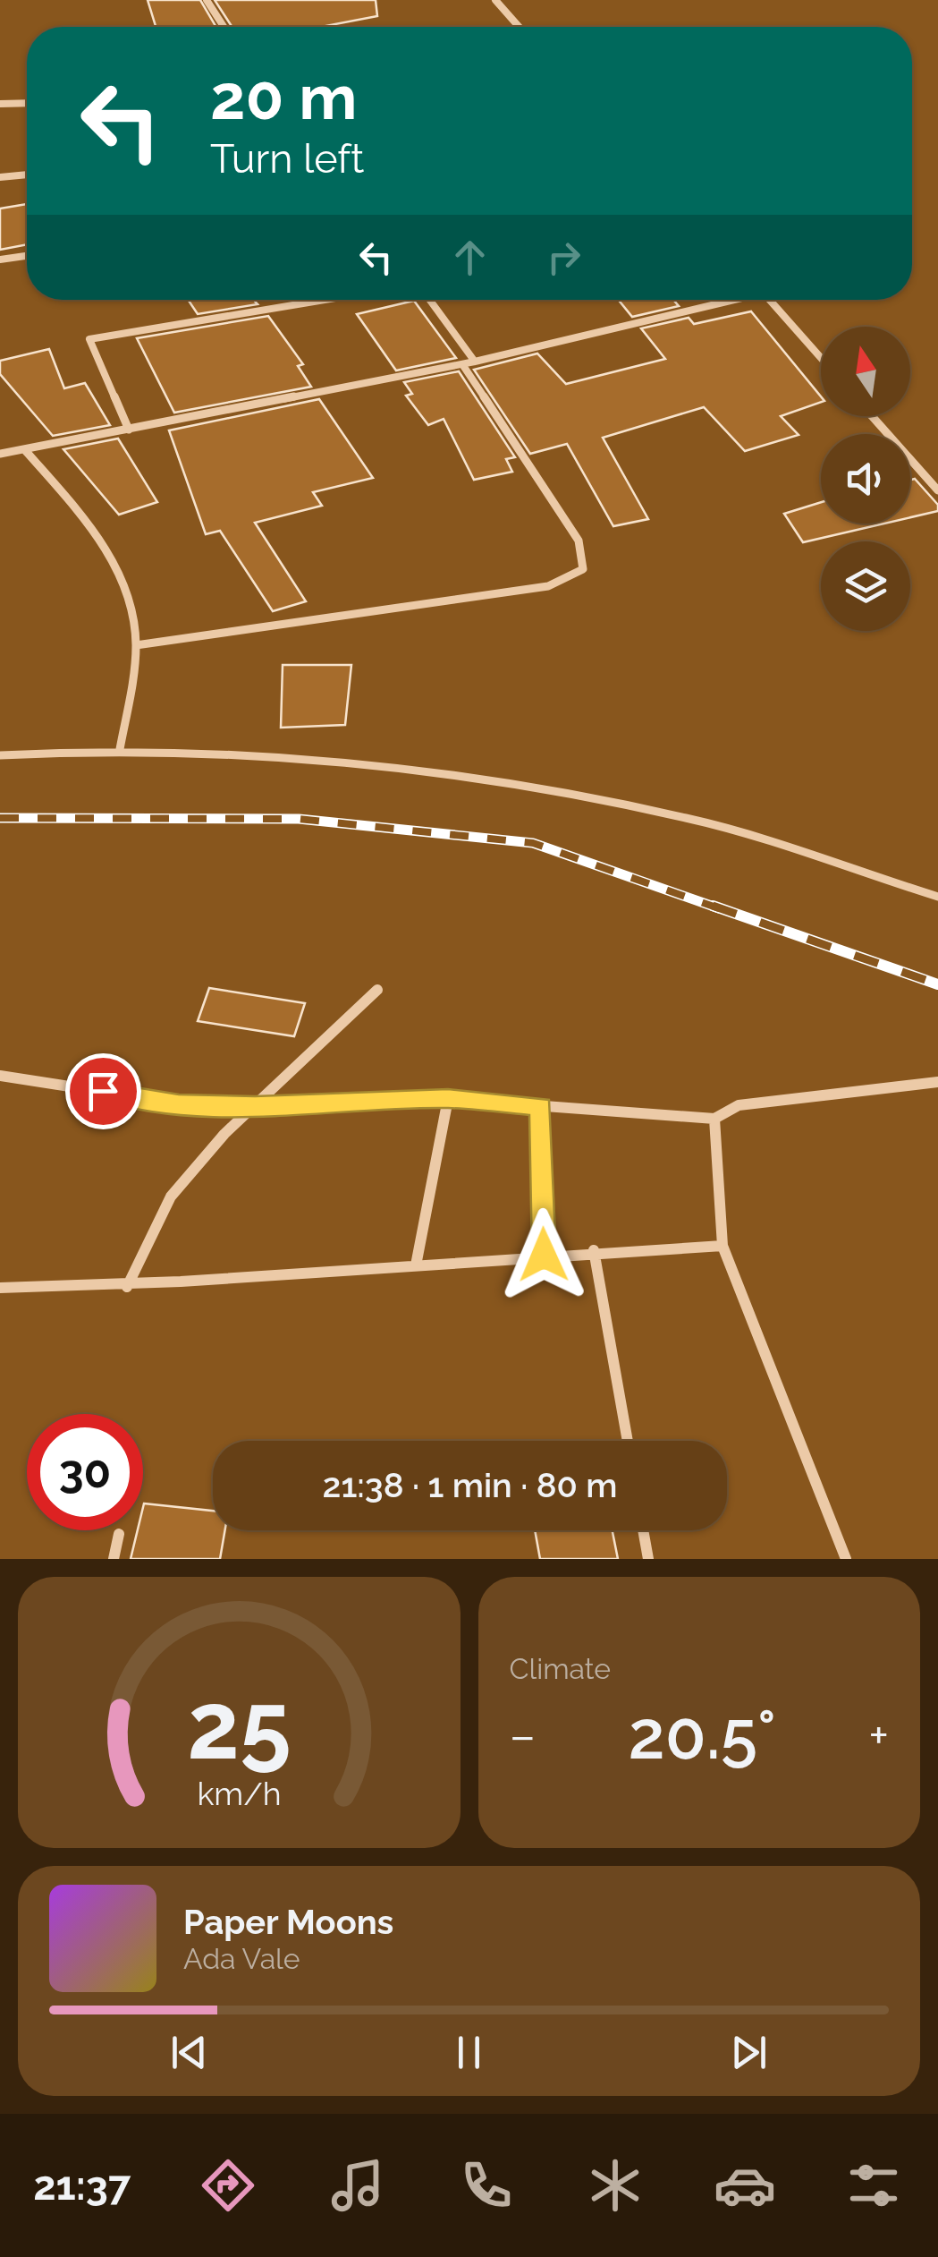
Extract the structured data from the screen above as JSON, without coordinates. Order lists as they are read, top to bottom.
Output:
{
  "north": "top",
  "page": {
    "turn": ["20 m", "Turn left"],
    "limit": "30",
    "trip": "21:38 · 1 min · 80 m",
    "tile": "Climate",
    "heat": ["−", "20.5°", "+"],
    "song": ["Paper Moons", "Ada Vale"],
    "tabs": "21:37",
    "gauge": ["25", "km/h"]
  }
}
